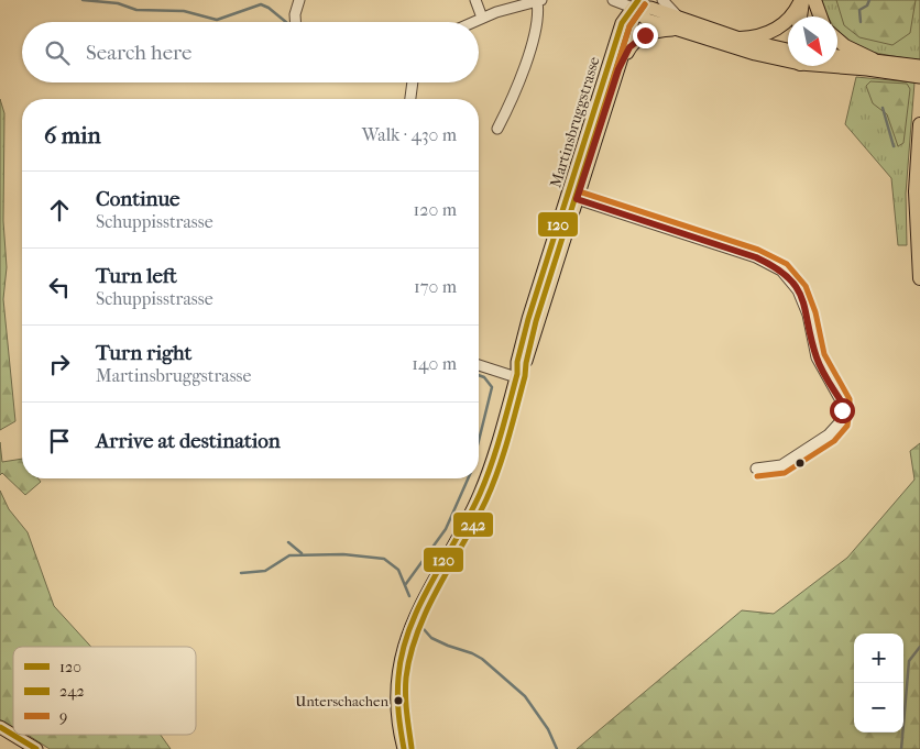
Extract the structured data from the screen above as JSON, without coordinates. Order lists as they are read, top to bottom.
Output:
{
  "streets": {
    "main road": ["Martinsbruggstrasse"]
  },
  "places": ["Unterschachen"],
  "lines": ["transit line 120", "transit line 242", "transit line 9"],
  "legend": ["120", "242", "9"],
  "north": "bottom right",
  "page": {
    "search": "Search here",
    "heading": ["6 min", "Walk · 430 m"],
    "list": [
      ["Continue", "Schuppisstrasse", "120 m"],
      ["Turn left", "Schuppisstrasse", "170 m"],
      ["Turn right", "Martinsbruggstrasse", "140 m"],
      "Arrive at destination"
    ],
    "map_buttons": ["+", "−"]
  }
}
